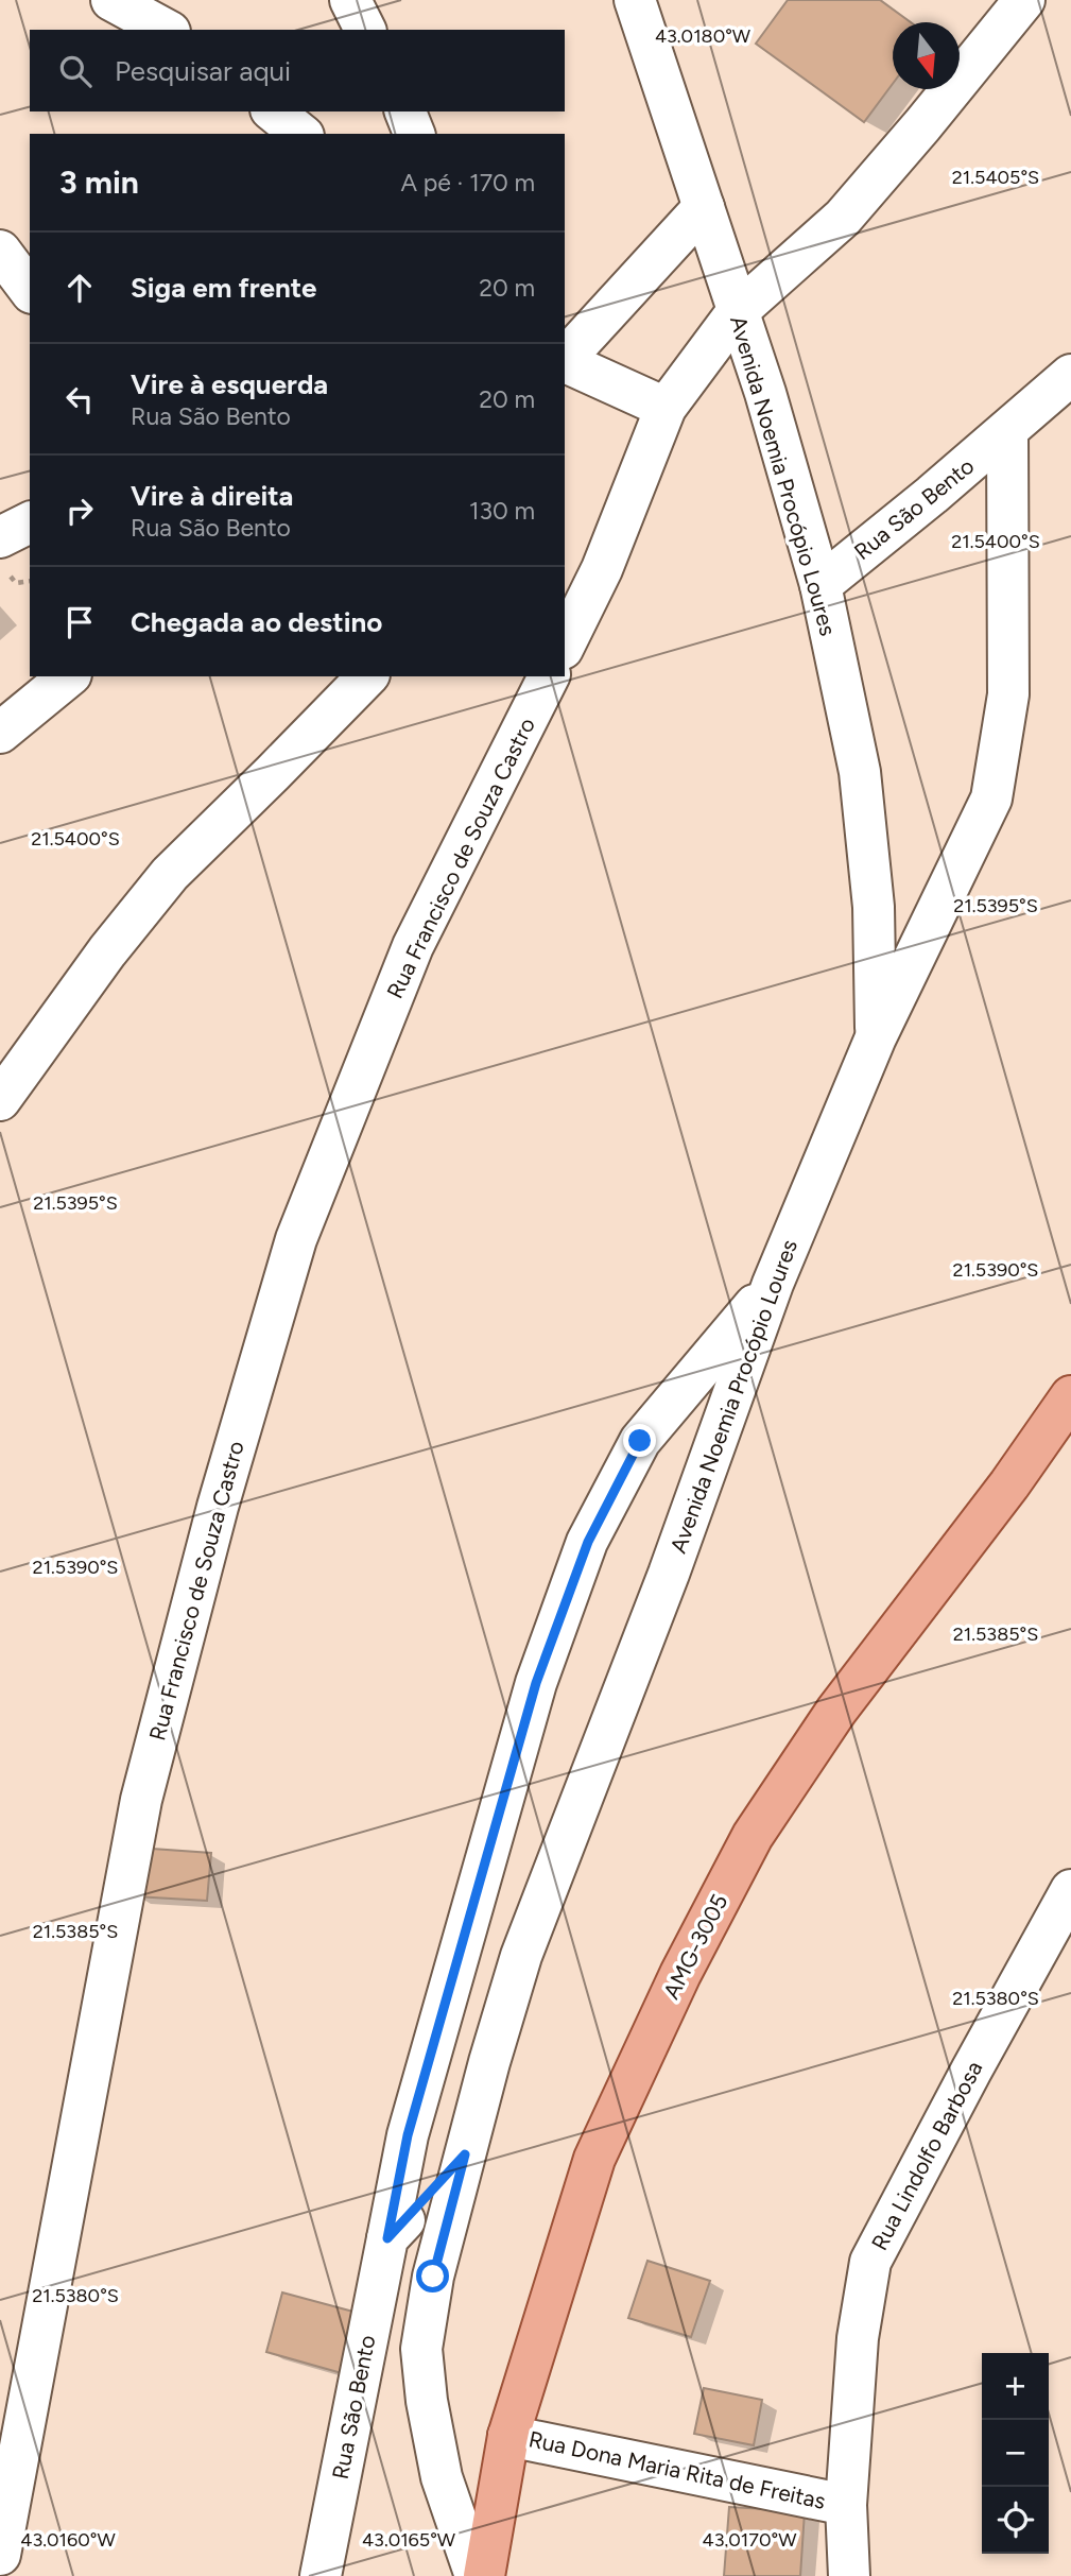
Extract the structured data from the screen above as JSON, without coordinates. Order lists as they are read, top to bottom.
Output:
{
  "streets": {
    "main road": ["AMG-3005"],
    "street": [
      "Avenida Noemia Procópio Loures",
      "Rua São Bento",
      "Rua Francisco de Souza Castro",
      "Rua Lindolfo Barbosa",
      "Rua Dona Maria Rita de Freitas"
    ]
  },
  "crossings": [
    ["Avenida Noemia Procópio Loures", "Rua São Bento"],
    ["AMG-3005", "Rua Dona Maria Rita de Freitas"],
    ["Rua Lindolfo Barbosa", "Rua Dona Maria Rita de Freitas"]
  ],
  "north": "bottom",
  "page": {
    "search": "Pesquisar aqui",
    "heading": ["3 min", "A pé · 170 m"],
    "list": [
      ["Siga em frente", "20 m"],
      ["Vire à esquerda", "Rua São Bento", "20 m"],
      ["Vire à direita", "Rua São Bento", "130 m"],
      "Chegada ao destino"
    ],
    "map_buttons": ["+", "−"]
  },
  "coordinates": [
    "43.0180°W",
    "21.5405°S",
    "21.5400°S",
    "21.5395°S",
    "21.5390°S",
    "21.5385°S",
    "21.5380°S",
    "43.0160°W",
    "43.0165°W",
    "43.0170°W"
  ]
}
